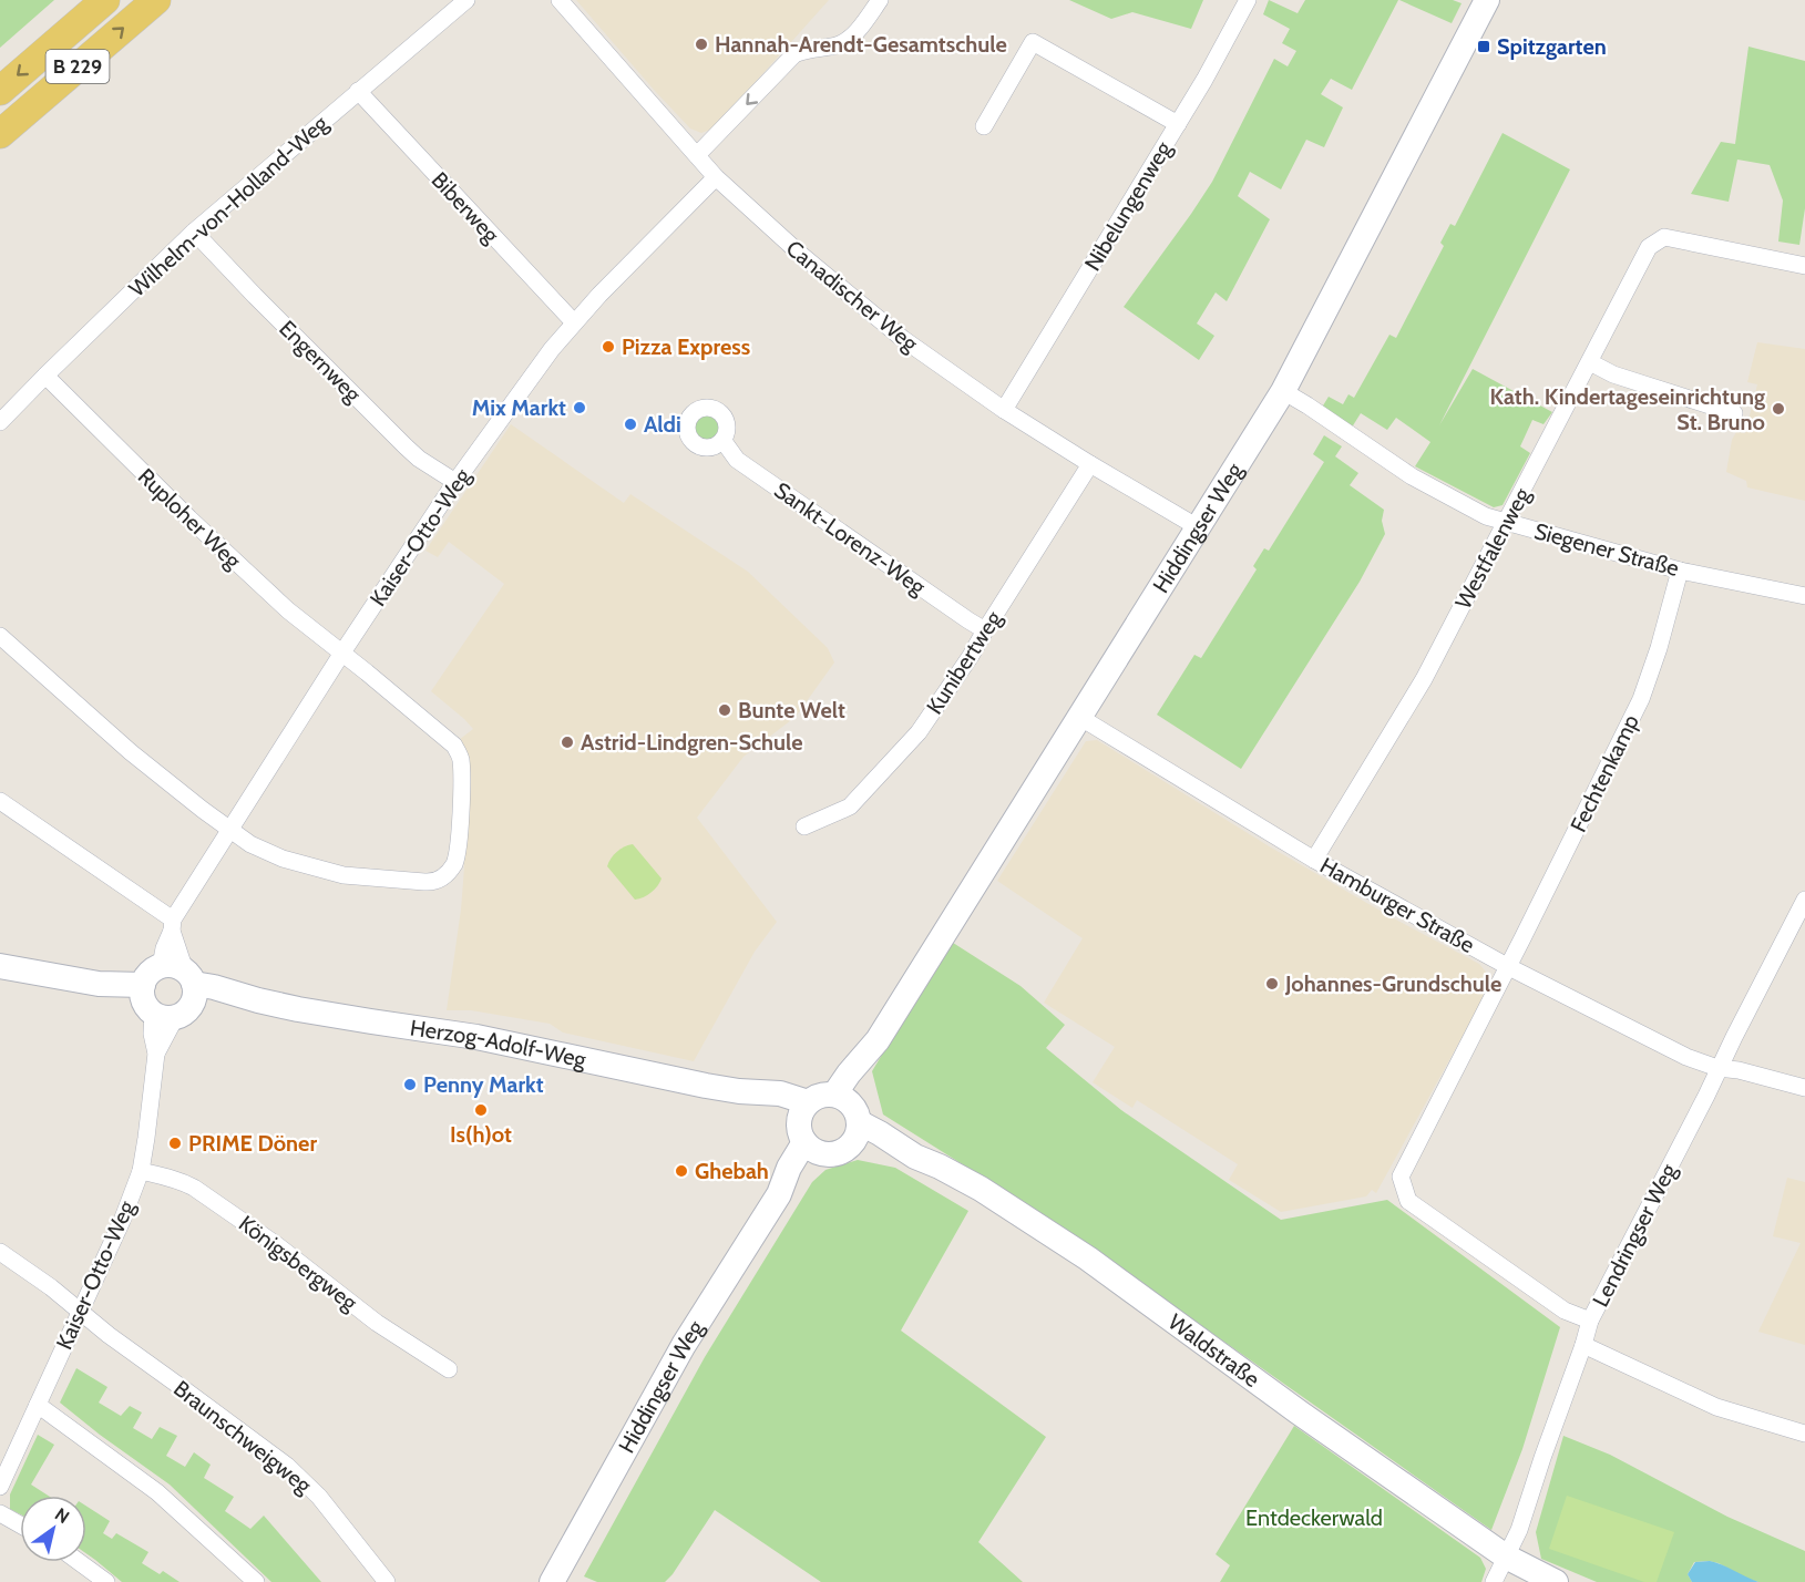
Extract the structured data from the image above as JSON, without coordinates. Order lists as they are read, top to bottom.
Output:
{
  "streets": {
    "main road": [
      "B 229",
      "Hiddingser Weg",
      "Herzog-Adolf-Weg",
      "Waldstraße"
    ],
    "street": [
      "Wilhelm-von-Holland-Weg",
      "Nibelungenweg",
      "Biberweg",
      "Canadischer Weg",
      "Engernweg",
      "Ruploher Weg",
      "Kaiser-Otto-Weg",
      "Sankt-Lorenz-Weg",
      "Westfalenweg",
      "Siegener Straße",
      "Kunibertweg",
      "Fechtenkamp",
      "Hamburger Straße",
      "Lendringser Weg",
      "Königsbergweg",
      "Braunschweigweg"
    ]
  },
  "crossings": [
    ["Wilhelm-von-Holland-Weg", "Biberweg"],
    ["Wilhelm-von-Holland-Weg", "Engernweg"],
    ["Wilhelm-von-Holland-Weg", "Ruploher Weg"],
    ["Nibelungenweg", "Canadischer Weg"],
    ["Biberweg", "Kaiser-Otto-Weg"],
    ["Canadischer Weg", "Hiddingser Weg"],
    ["Canadischer Weg", "Kaiser-Otto-Weg"],
    ["Canadischer Weg", "Kunibertweg"],
    ["Engernweg", "Kaiser-Otto-Weg"],
    ["Ruploher Weg", "Kaiser-Otto-Weg"],
    ["Hiddingser Weg", "Siegener Straße"],
    ["Hiddingser Weg", "Hamburger Straße"],
    ["Hiddingser Weg", "Herzog-Adolf-Weg"],
    ["Hiddingser Weg", "Waldstraße"],
    ["Kaiser-Otto-Weg", "Herzog-Adolf-Weg"],
    ["Kaiser-Otto-Weg", "Königsbergweg"],
    ["Kaiser-Otto-Weg", "Braunschweigweg"],
    ["Sankt-Lorenz-Weg", "Kunibertweg"],
    ["Westfalenweg", "Siegener Straße"],
    ["Westfalenweg", "Hamburger Straße"],
    ["Siegener Straße", "Fechtenkamp"],
    ["Fechtenkamp", "Hamburger Straße"],
    ["Fechtenkamp", "Lendringser Weg"],
    ["Hamburger Straße", "Lendringser Weg"],
    ["Herzog-Adolf-Weg", "Waldstraße"],
    ["Lendringser Weg", "Waldstraße"]
  ],
  "parks": ["Entdeckerwald"],
  "places": {
    "other": [
      "Hannah-Arendt-Gesamtschule",
      "Pizza Express",
      "Mix Markt",
      "Kath. Kindertageseinrichtung St. Bruno",
      "Aldi",
      "Bunte Welt",
      "Astrid-Lindgren-Schule",
      "Johannes-Grundschule",
      "Penny Markt",
      "Is(h)ot",
      "PRIME Döner",
      "Ghebah"
    ],
    "transit": ["Spitzgarten"]
  },
  "north": "top right"
}
